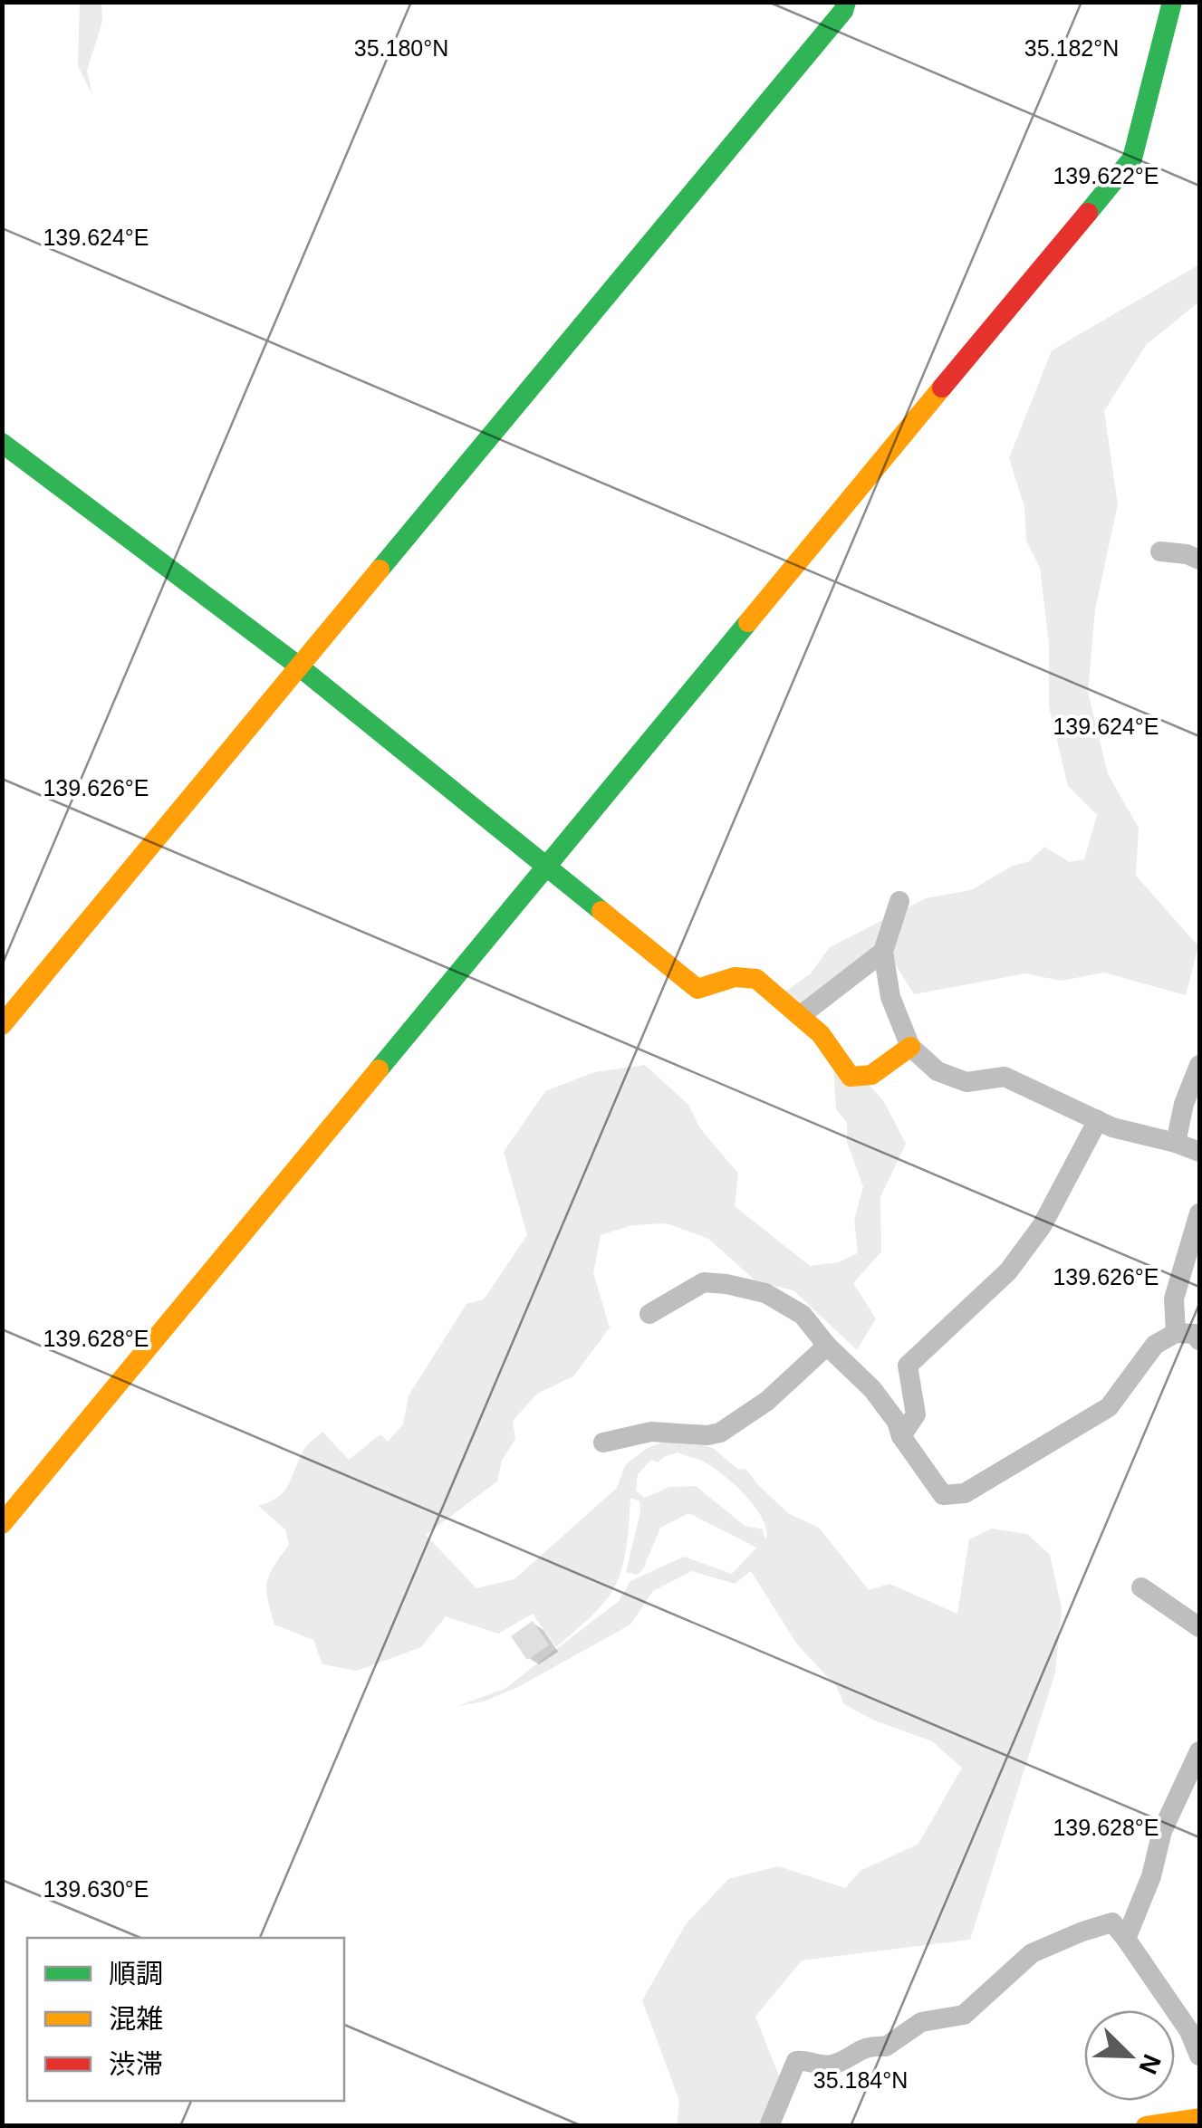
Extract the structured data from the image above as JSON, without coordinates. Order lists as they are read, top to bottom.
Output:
{
  "legend": ["順調", "混雑", "渋滞"],
  "north": "bottom right",
  "coordinates": [
    "35.180°N",
    "35.182°N",
    "139.622°E",
    "139.624°E",
    "139.626°E",
    "139.628°E",
    "139.630°E",
    "35.184°N"
  ]
}
